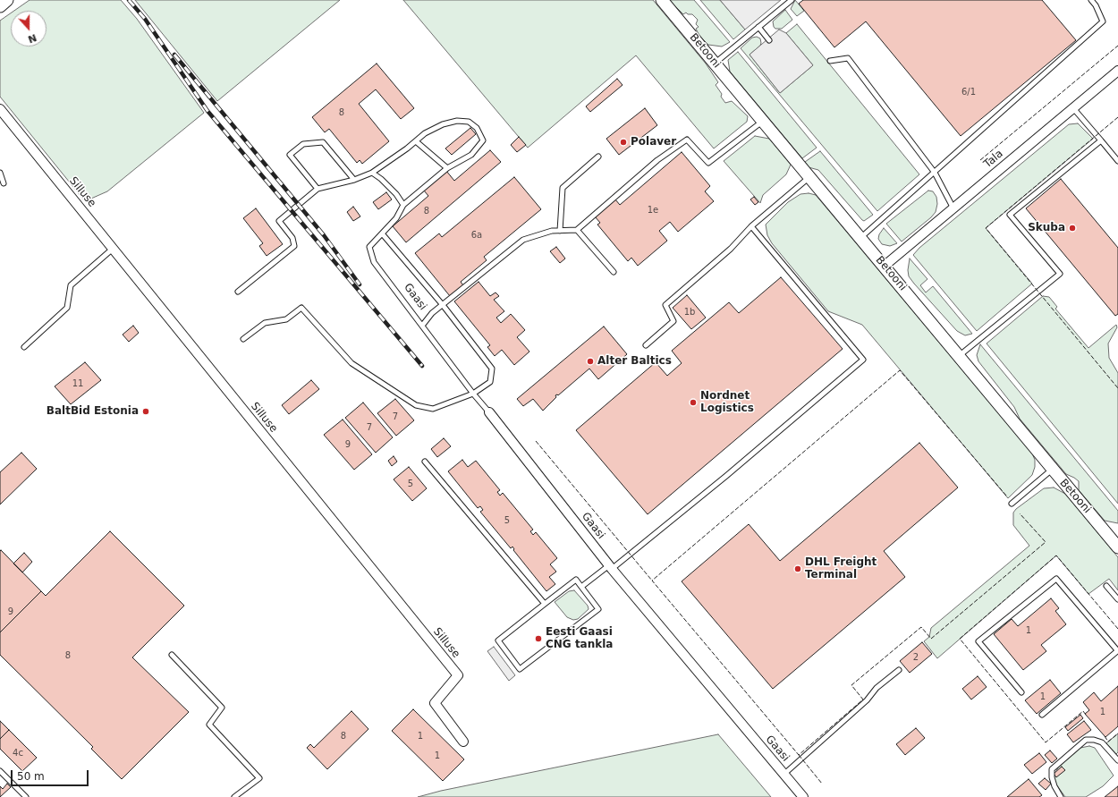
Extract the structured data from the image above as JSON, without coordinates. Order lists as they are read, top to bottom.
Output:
{
  "streets": {
    "street": [
      "Betooni",
      "Tala",
      "Silluse",
      "Gaasi"
    ]
  },
  "crossings": [
    ["Betooni", "Tala"]
  ],
  "places": [
    "Polaver",
    "Skuba",
    "Alter Baltics",
    "Nordnet Logistics",
    "BaltBid Estonia",
    "DHL Freight Terminal",
    "Eesti Gaasi CNG tankla"
  ],
  "house_numbers": [
    "6/1",
    "8",
    "1e",
    "8",
    "6a",
    "1b",
    "11",
    "7",
    "7",
    "9",
    "5",
    "5",
    "9",
    "1",
    "8",
    "2",
    "1",
    "1",
    "8",
    "1",
    "4c",
    "1"
  ],
  "scale_bar": "50 m",
  "north": "bottom"
}
